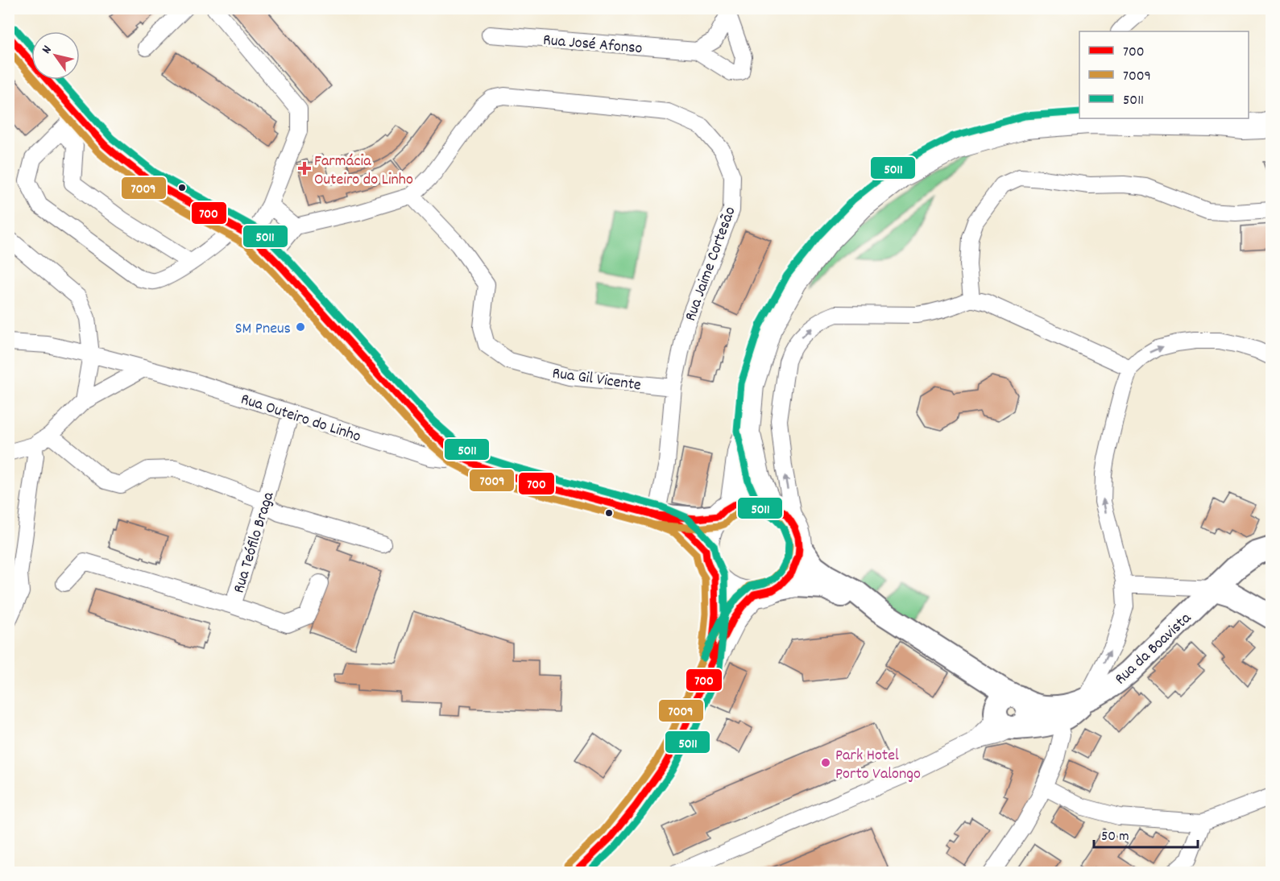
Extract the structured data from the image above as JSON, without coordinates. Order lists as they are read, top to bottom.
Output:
{
  "streets": {
    "street": [
      "Rua José Afonso",
      "Rua Jaime Cortesão",
      "Rua Gil Vicente",
      "Rua Outeiro do Linho",
      "Rua Teófilo Braga",
      "Rua da Boavista"
    ]
  },
  "crossings": [
    ["Rua Jaime Cortesão", "Rua Gil Vicente"],
    ["Rua Outeiro do Linho", "Rua Teófilo Braga"]
  ],
  "places": {
    "health": ["Farmácia Outeiro do Linho"],
    "other": ["SM Pneus", "Park Hotel Porto Valongo"]
  },
  "lines": ["transit line 5011", "transit line 700", "transit line 7009"],
  "legend": ["700", "7009", "5011"],
  "scale_bar": "50 m",
  "north": "top left"
}
